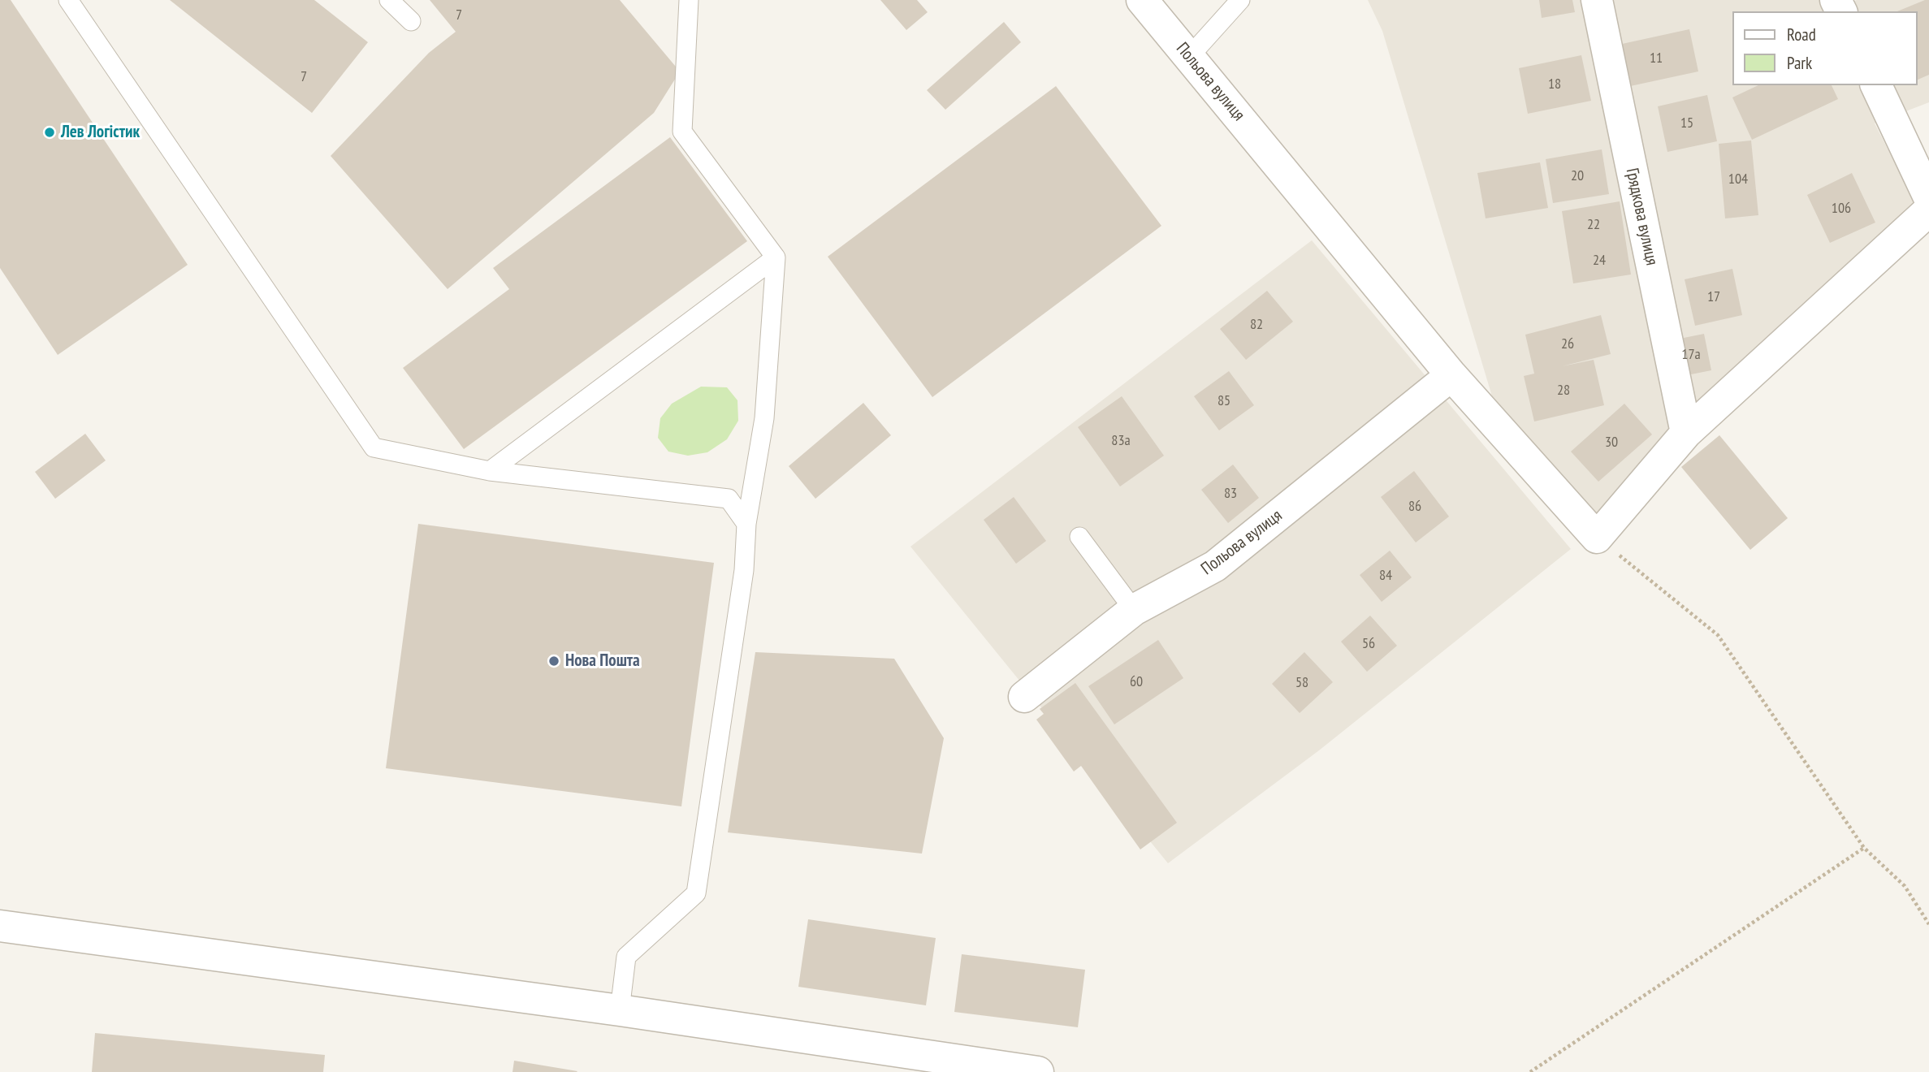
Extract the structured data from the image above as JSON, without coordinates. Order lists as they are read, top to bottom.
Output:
{
  "streets": {
    "street": ["Польова вулиця", "Грядкова вулиця"]
  },
  "places": ["Лев Логістик", "Нова Пошта"],
  "house_numbers": [
    "7",
    "11",
    "7",
    "18",
    "15",
    "20",
    "104",
    "106",
    "22",
    "24",
    "17",
    "82",
    "26",
    "17а",
    "28",
    "85",
    "83а",
    "30",
    "83",
    "86",
    "84",
    "56",
    "60",
    "58"
  ],
  "legend": ["Road", "Park"]
}
